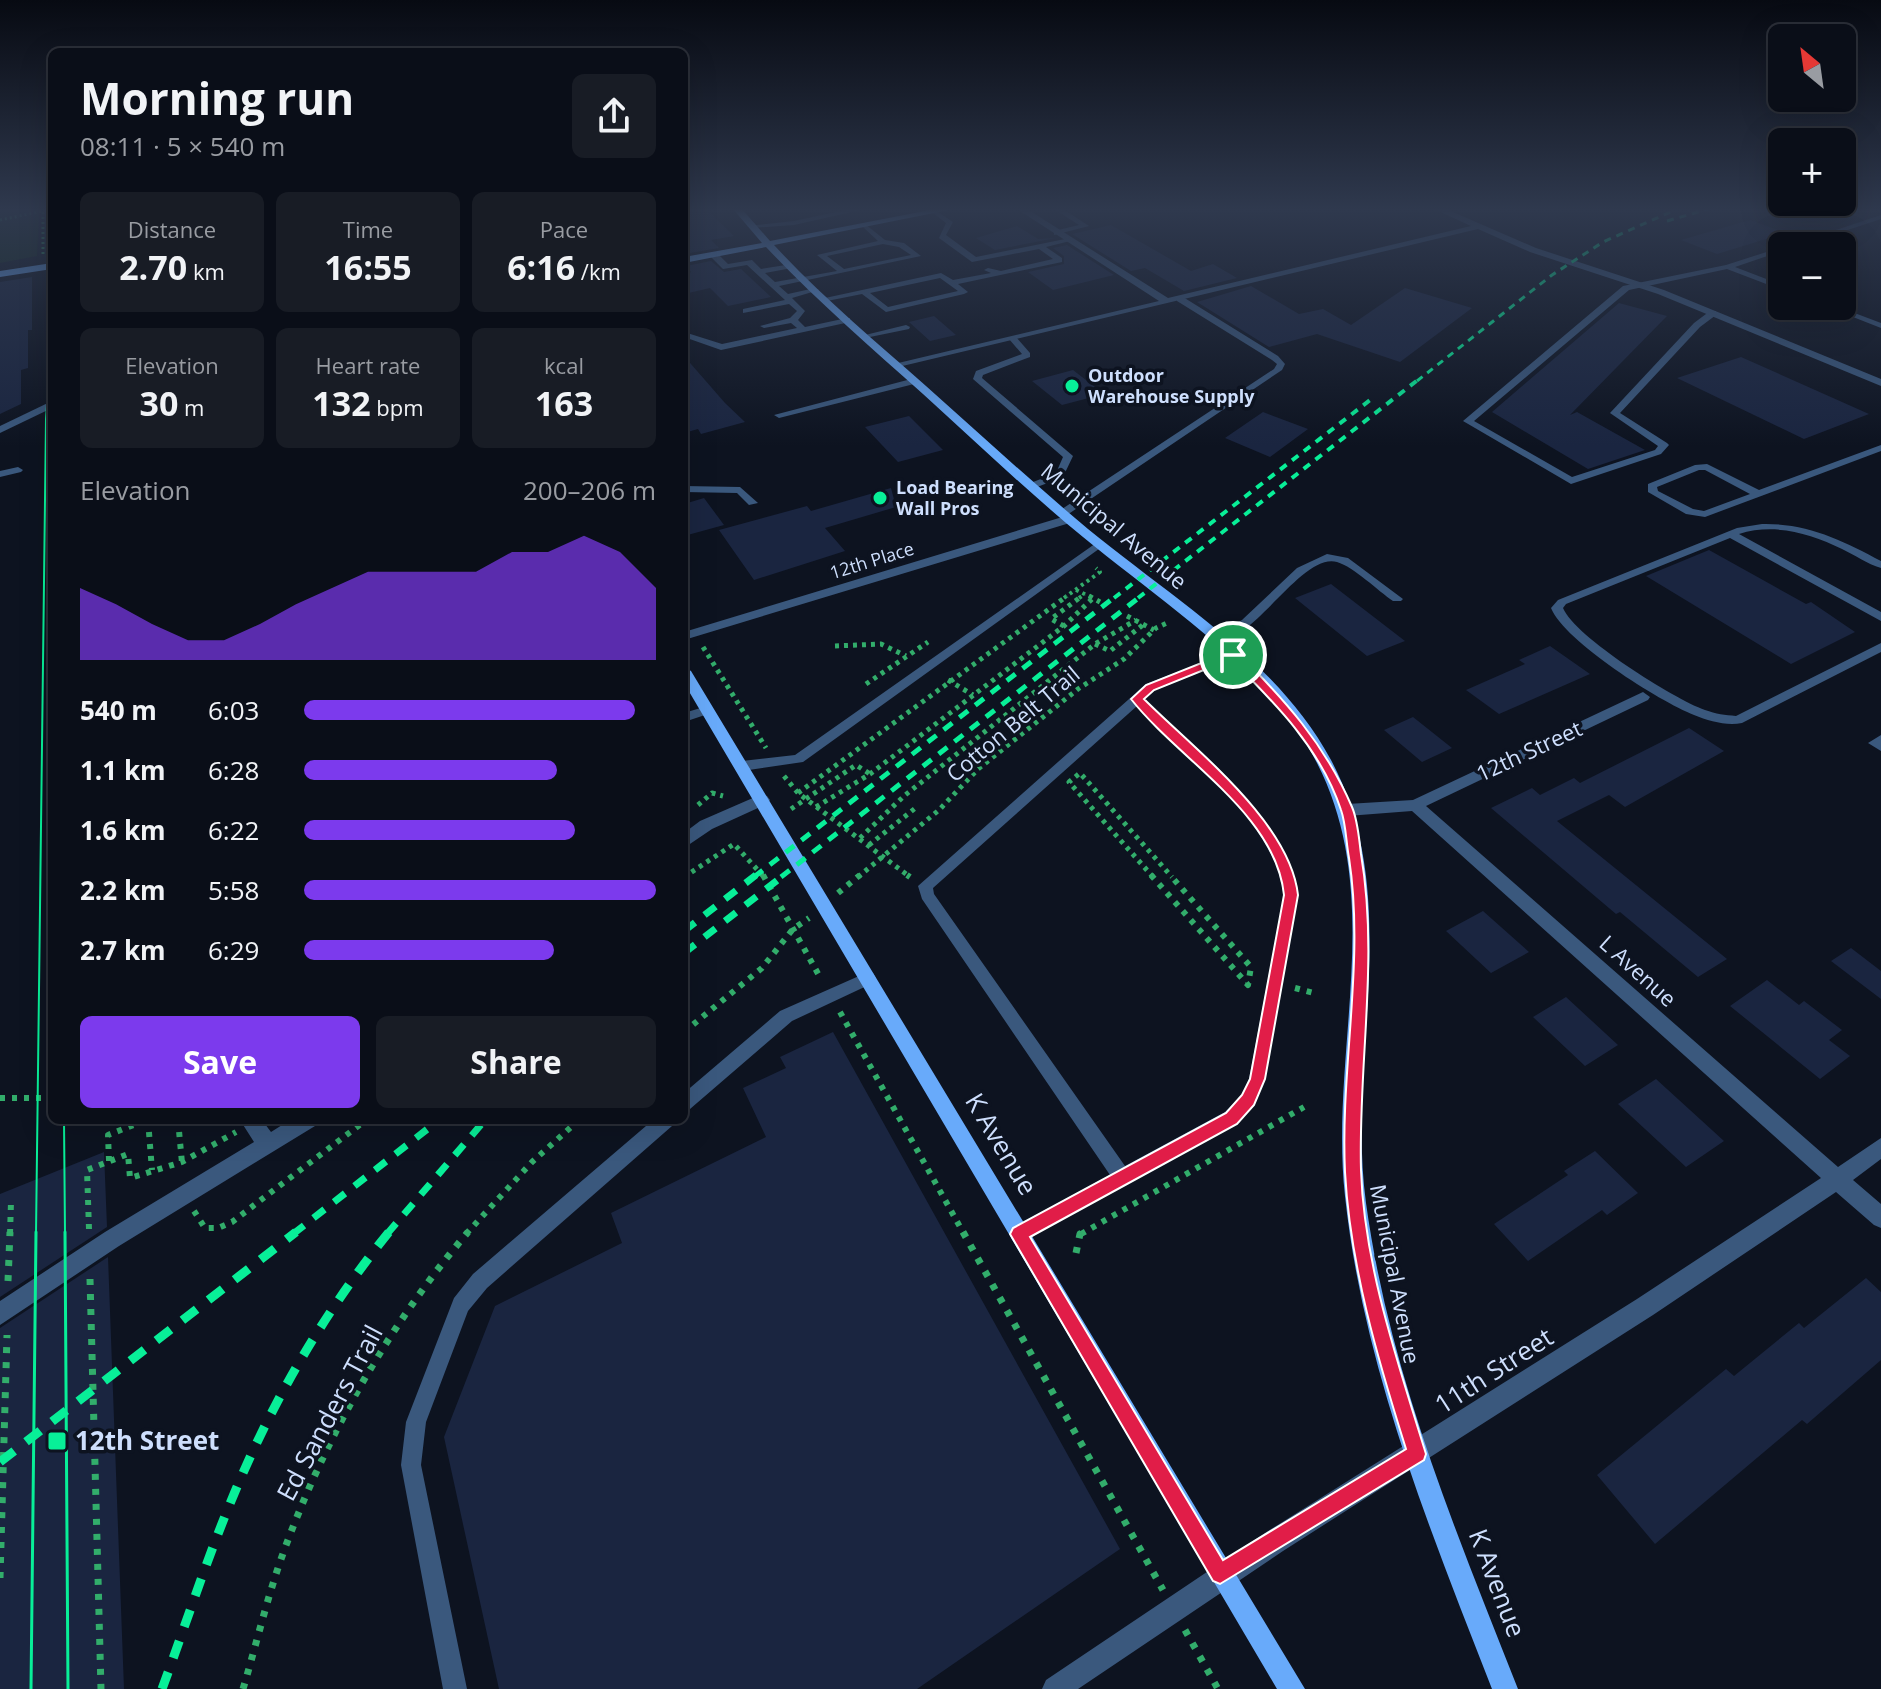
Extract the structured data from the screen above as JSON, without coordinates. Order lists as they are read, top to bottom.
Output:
{
  "streets": {
    "main road": ["Municipal Avenue", "K Avenue"],
    "street": [
      "12th Place",
      "12th Street",
      "L Avenue",
      "11th Street"
    ],
    "path": ["Cotton Belt Trail", "Ed Sanders Trail"]
  },
  "crossings": [
    ["Municipal Avenue", "12th Place"],
    ["Municipal Avenue", "K Avenue"],
    ["Municipal Avenue", "11th Street"],
    ["12th Street", "L Avenue"],
    ["L Avenue", "11th Street"],
    ["K Avenue", "11th Street"]
  ],
  "places": {
    "other": ["Outdoor Warehouse Supply", "Load Bearing Wall Pros"],
    "transit": ["12th Street"]
  },
  "north": "top left",
  "page": {
    "map_buttons": ["+", "−"],
    "heading": ["Morning run", "08:11 · 5 × 540 m"],
    "stats": [
      ["Distance", "2.70 km"],
      ["Time", "16:55"],
      ["Pace", "6:16 /km"],
      ["Elevation", "30 m"],
      ["Heart rate", "132 bpm"],
      ["kcal", "163"]
    ],
    "chart": ["Elevation", "200–206 m"],
    "list": [
      {
        "name": "540 m",
        "note": "6:03"
      },
      {
        "name": "1.1 km",
        "note": "6:28"
      },
      {
        "name": "1.6 km",
        "note": "6:22"
      },
      {
        "name": "2.2 km",
        "note": "5:58"
      },
      {
        "name": "2.7 km",
        "note": "6:29"
      }
    ],
    "buttons": ["Save", "Share"]
  }
}
